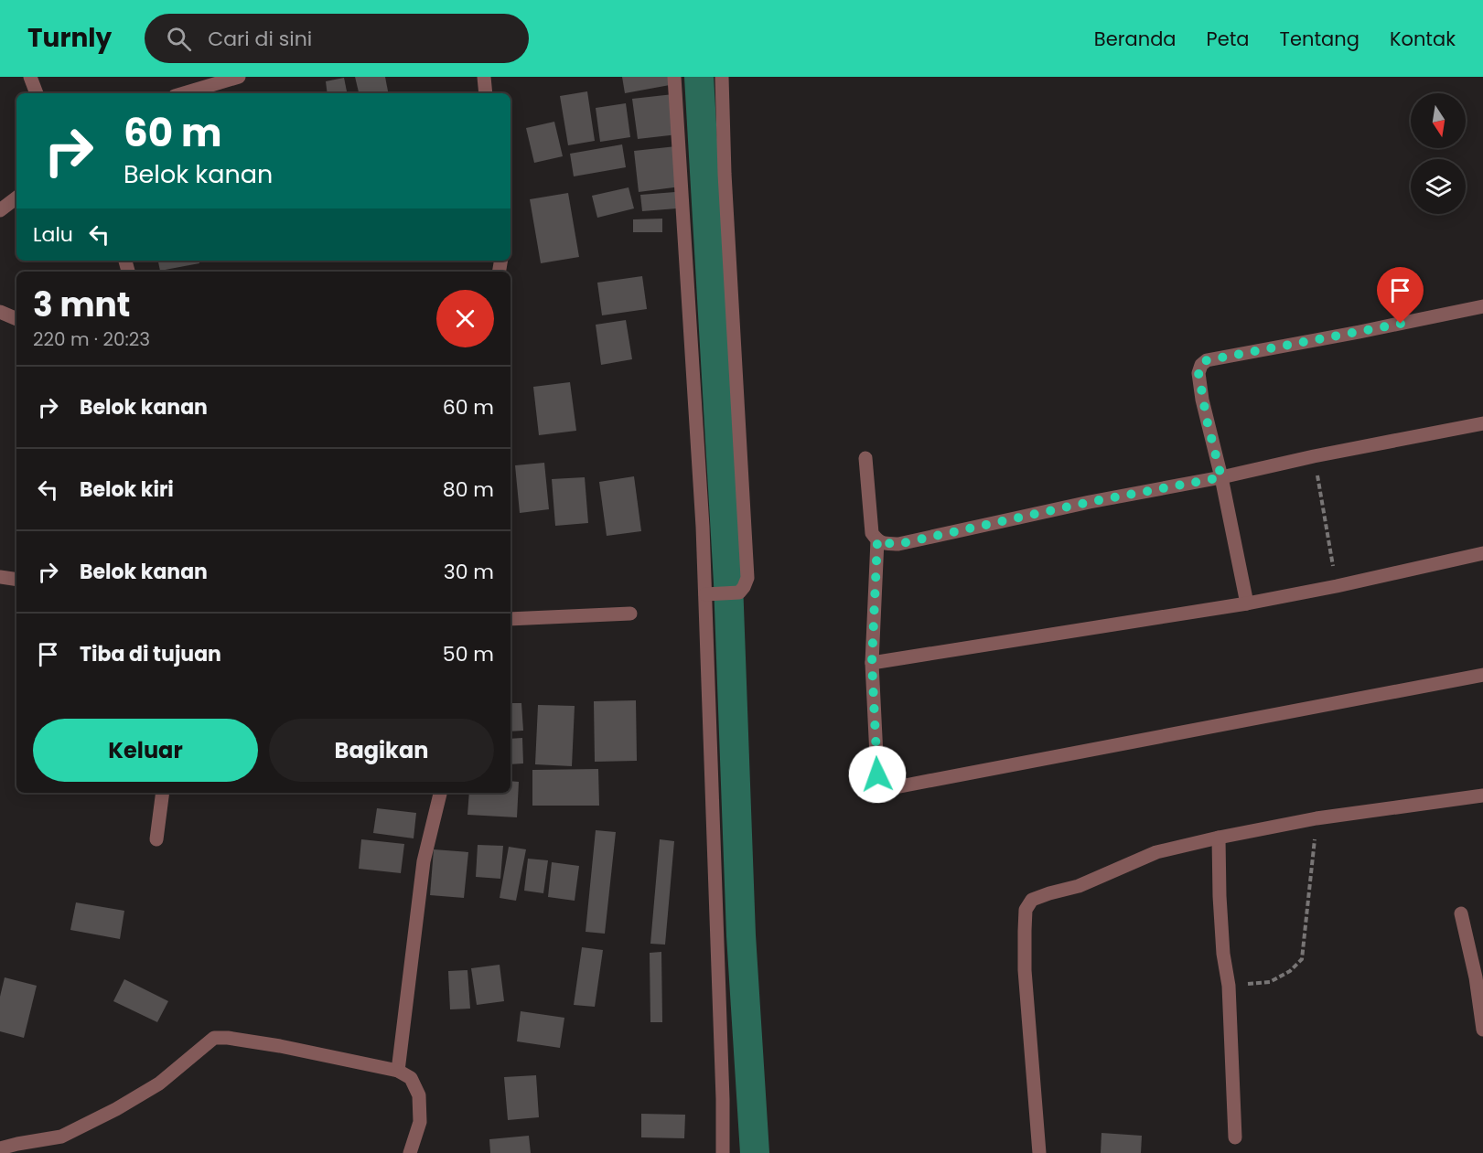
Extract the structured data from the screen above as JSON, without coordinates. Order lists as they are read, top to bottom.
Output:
{
  "north": "bottom",
  "page": {
    "header": "Turnly",
    "search": "Cari di sini",
    "nav": [
      "Beranda",
      "Peta",
      "Tentang",
      "Kontak"
    ],
    "turn": ["60 m", "Belok kanan"],
    "then": "Lalu",
    "heading": ["3 mnt", "220 m · 20:23"],
    "list": [
      {
        "name": "Belok kanan",
        "value": "60 m"
      },
      {
        "name": "Belok kiri",
        "value": "80 m"
      },
      {
        "name": "Belok kanan",
        "value": "30 m"
      },
      {
        "name": "Tiba di tujuan",
        "value": "50 m"
      }
    ],
    "buttons": ["Keluar", "Bagikan"]
  }
}
